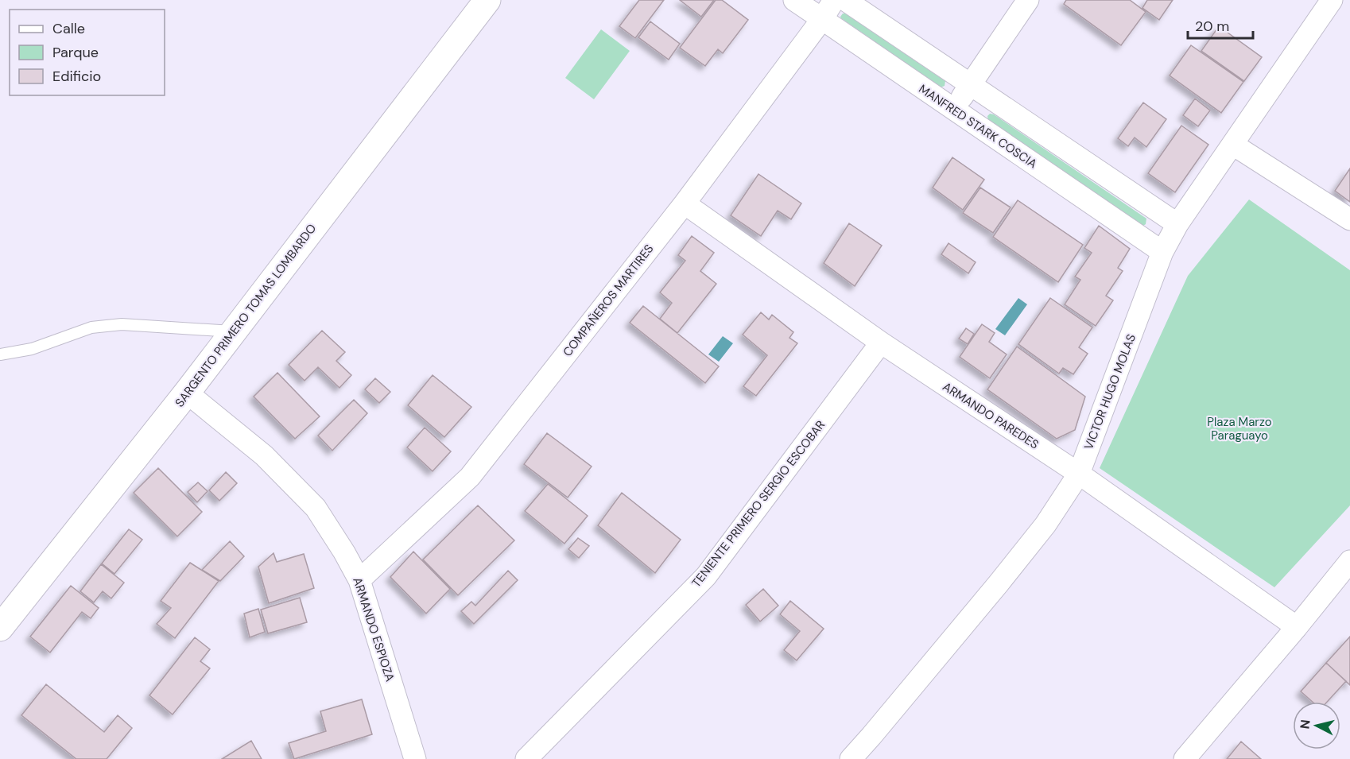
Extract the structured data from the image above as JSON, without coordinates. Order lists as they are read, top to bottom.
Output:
{
  "streets": {
    "street": [
      "MANFRED STARK COSCIA",
      "COMPAÑEROS MARTIRES",
      "SARGENTO PRIMERO TOMAS LOMBARDO",
      "VICTOR HUGO MOLAS",
      "ARMANDO PAREDES",
      "TENIENTE PRIMERO SERGIO ESCOBAR",
      "ARMANDO ESPIOZA"
    ]
  },
  "crossings": [
    ["MANFRED STARK COSCIA", "COMPAÑEROS MARTIRES"],
    ["MANFRED STARK COSCIA", "VICTOR HUGO MOLAS"],
    ["COMPAÑEROS MARTIRES", "ARMANDO PAREDES"],
    ["COMPAÑEROS MARTIRES", "ARMANDO ESPIOZA"],
    ["SARGENTO PRIMERO TOMAS LOMBARDO", "ARMANDO ESPIOZA"],
    ["VICTOR HUGO MOLAS", "ARMANDO PAREDES"],
    ["ARMANDO PAREDES", "TENIENTE PRIMERO SERGIO ESCOBAR"]
  ],
  "parks": ["Plaza Marzo Paraguayo"],
  "legend": ["Calle", "Parque", "Edificio"],
  "scale_bar": "20 m",
  "north": "left"
}
